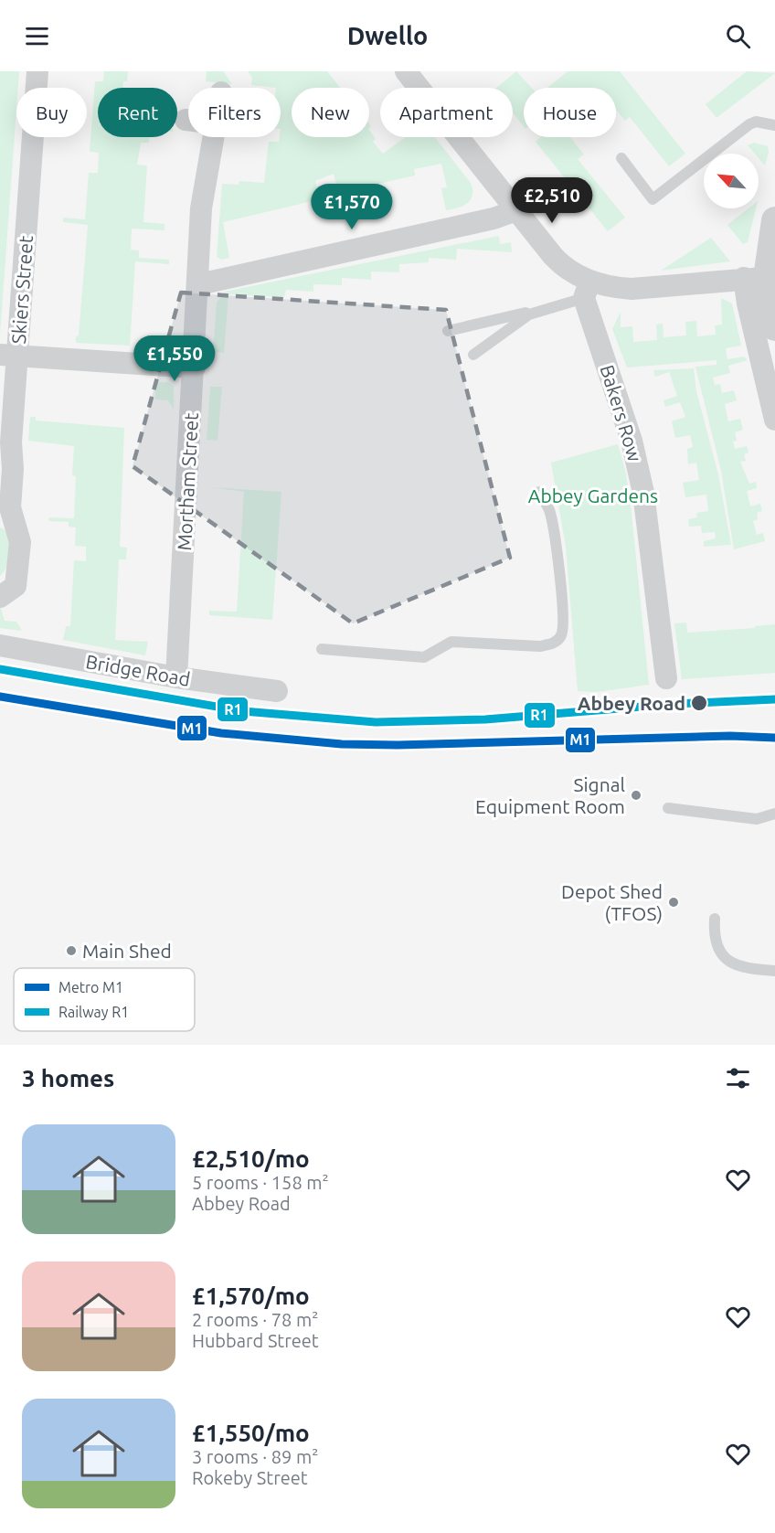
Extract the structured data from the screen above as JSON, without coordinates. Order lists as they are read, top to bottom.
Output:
{
  "streets": {
    "street": [
      "Skiers Street",
      "Bakers Row",
      "Mortham Street",
      "Bridge Road"
    ]
  },
  "crossings": [
    ["Mortham Street", "Bridge Road"]
  ],
  "parks": ["Abbey Gardens"],
  "places": [
    "Abbey Road",
    "Signal Equipment Room",
    "Depot Shed (TFOS)",
    "Main Shed"
  ],
  "lines": ["rail line R1", "metro line M1"],
  "legend": ["Metro M1", "Railway R1"],
  "north": "top left",
  "page": {
    "header": "Dwello",
    "chip": [
      "Buy",
      "Rent",
      "Filters",
      "New",
      "Apartment",
      "House"
    ],
    "price": ["£2,510", "£1,570", "£1,550"],
    "heading": "3 homes",
    "list": [
      {
        "name": "£2,510/mo",
        "note": "5 rooms · 158 m² · Abbey Road"
      },
      {
        "name": "£1,570/mo",
        "note": "2 rooms · 78 m² · Hubbard Street"
      },
      {
        "name": "£1,550/mo",
        "note": "3 rooms · 89 m² · Rokeby Street"
      }
    ]
  }
}
